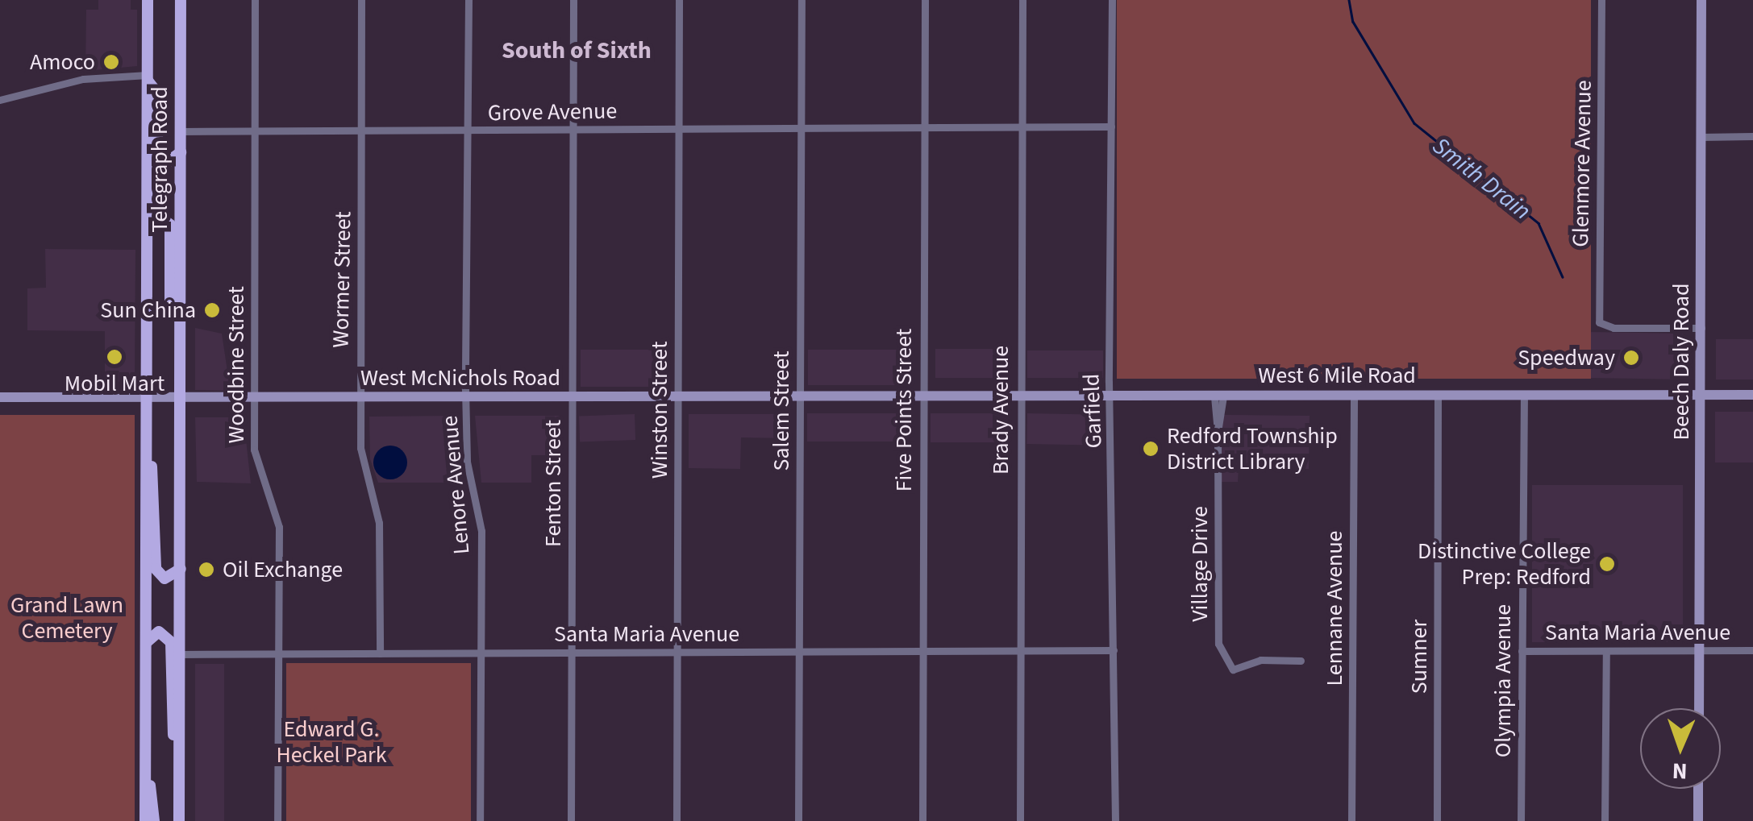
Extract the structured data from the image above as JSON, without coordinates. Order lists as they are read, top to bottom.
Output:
{
  "streets": {
    "main road": [
      "Telegraph Road",
      "Beech Daly Road",
      "West 6 Mile Road",
      "West McNichols Road"
    ],
    "street": [
      "Grove Avenue",
      "Glenmore Avenue",
      "Wormer Street",
      "Woodbine Street",
      "Winston Street",
      "Five Points Street",
      "Brady Avenue",
      "Salem Street",
      "Garfield",
      "Fenton Street",
      "Lenore Avenue",
      "Village Drive",
      "Lennane Avenue",
      "Santa Maria Avenue",
      "Sumner",
      "Olympia Avenue"
    ]
  },
  "crossings": [
    ["Grove Avenue", "Telegraph Road"],
    ["Grove Avenue", "Wormer Street"],
    ["Grove Avenue", "Woodbine Street"],
    ["Grove Avenue", "Winston Street"],
    ["Grove Avenue", "Five Points Street"],
    ["Grove Avenue", "Brady Avenue"],
    ["Grove Avenue", "Salem Street"],
    ["Grove Avenue", "Garfield"],
    ["Grove Avenue", "Fenton Street"],
    ["Grove Avenue", "Lenore Avenue"],
    ["Telegraph Road", "West McNichols Road"],
    ["Telegraph Road", "Santa Maria Avenue"],
    ["Glenmore Avenue", "Beech Daly Road"],
    ["Wormer Street", "West McNichols Road"],
    ["Wormer Street", "Santa Maria Avenue"],
    ["Beech Daly Road", "West 6 Mile Road"],
    ["Beech Daly Road", "Santa Maria Avenue"],
    ["Woodbine Street", "West McNichols Road"],
    ["Woodbine Street", "Santa Maria Avenue"],
    ["West 6 Mile Road", "West McNichols Road"],
    ["West 6 Mile Road", "Five Points Street"],
    ["West 6 Mile Road", "Brady Avenue"],
    ["West 6 Mile Road", "Garfield"],
    ["West 6 Mile Road", "Village Drive"],
    ["West 6 Mile Road", "Lennane Avenue"],
    ["West 6 Mile Road", "Sumner"],
    ["West 6 Mile Road", "Olympia Avenue"],
    ["West McNichols Road", "Winston Street"],
    ["West McNichols Road", "Five Points Street"],
    ["West McNichols Road", "Salem Street"],
    ["West McNichols Road", "Fenton Street"],
    ["West McNichols Road", "Lenore Avenue"],
    ["Winston Street", "Santa Maria Avenue"],
    ["Five Points Street", "Santa Maria Avenue"],
    ["Brady Avenue", "Santa Maria Avenue"],
    ["Salem Street", "Santa Maria Avenue"],
    ["Garfield", "Santa Maria Avenue"],
    ["Fenton Street", "Santa Maria Avenue"],
    ["Lenore Avenue", "Santa Maria Avenue"],
    ["Santa Maria Avenue", "Olympia Avenue"]
  ],
  "districts": ["South of Sixth"],
  "water": ["Smith Drain"],
  "parks": ["Grand Lawn Cemetery", "Edward G. Heckel Park"],
  "places": [
    "Amoco",
    "Sun China",
    "Mobil Mart",
    "Speedway",
    "Redford Township District Library",
    "Distinctive College Prep: Redford",
    "Oil Exchange"
  ],
  "north": "bottom"
}
